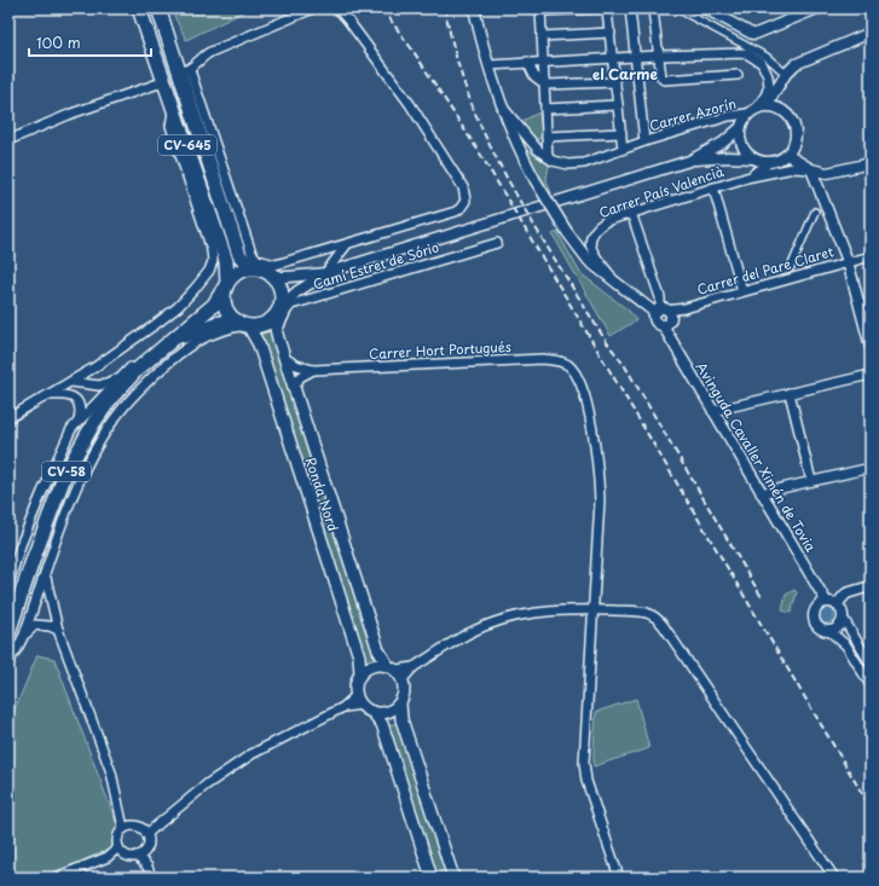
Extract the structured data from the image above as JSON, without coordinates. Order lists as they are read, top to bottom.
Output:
{
  "streets": {
    "main road": ["CV-645", "CV-58", "Ronda Nord"],
    "street": [
      "Carrer Azorín",
      "Carrer País Valencià",
      "Camí Estret de Sório",
      "Carrer del Pare Claret",
      "Carrer Hort Portugués",
      "Avinguda Cavaller Ximén de Tovia"
    ]
  },
  "crossings": [
    ["CV-645", "CV-58"],
    ["CV-645", "Ronda Nord"],
    ["Camí Estret de Sório", "Ronda Nord"],
    ["Carrer del Pare Claret", "Avinguda Cavaller Ximén de Tovia"],
    ["Carrer Hort Portugués", "Ronda Nord"],
    ["CV-58", "Ronda Nord"]
  ],
  "districts": ["el Carme"],
  "scale_bar": "100 m"
}
